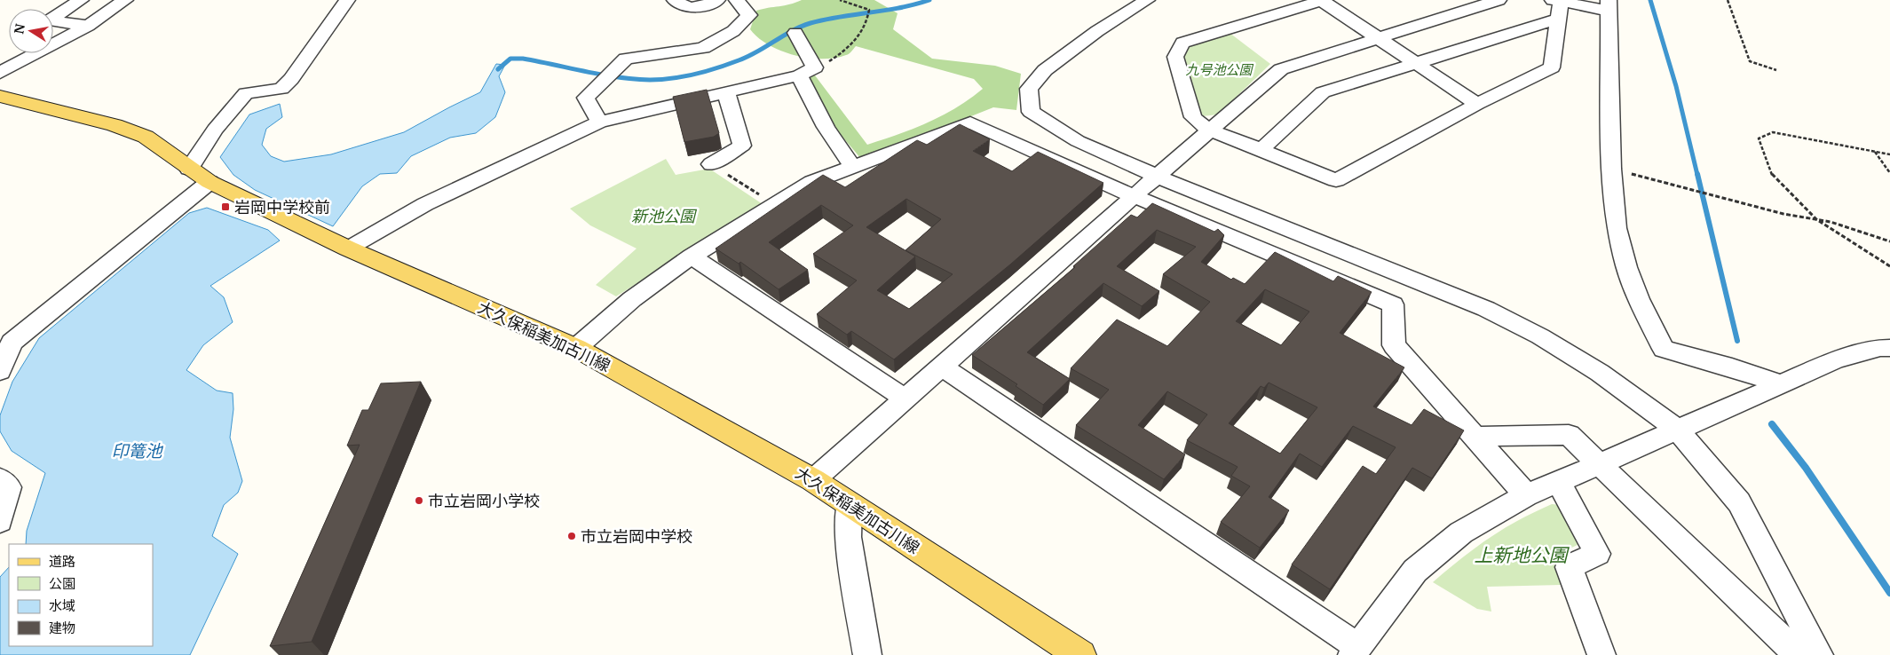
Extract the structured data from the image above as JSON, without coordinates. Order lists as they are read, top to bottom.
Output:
{
  "streets": {
    "main road": ["大久保稲美加古川線"]
  },
  "water": ["印篭池"],
  "parks": ["九号池公園", "新池公園", "上新地公園"],
  "places": {
    "transit": ["岩岡中学校前"],
    "other": ["市立岩岡小学校", "市立岩岡中学校"]
  },
  "legend": [
    "道路",
    "公園",
    "水域",
    "建物"
  ],
  "north": "left"
}
